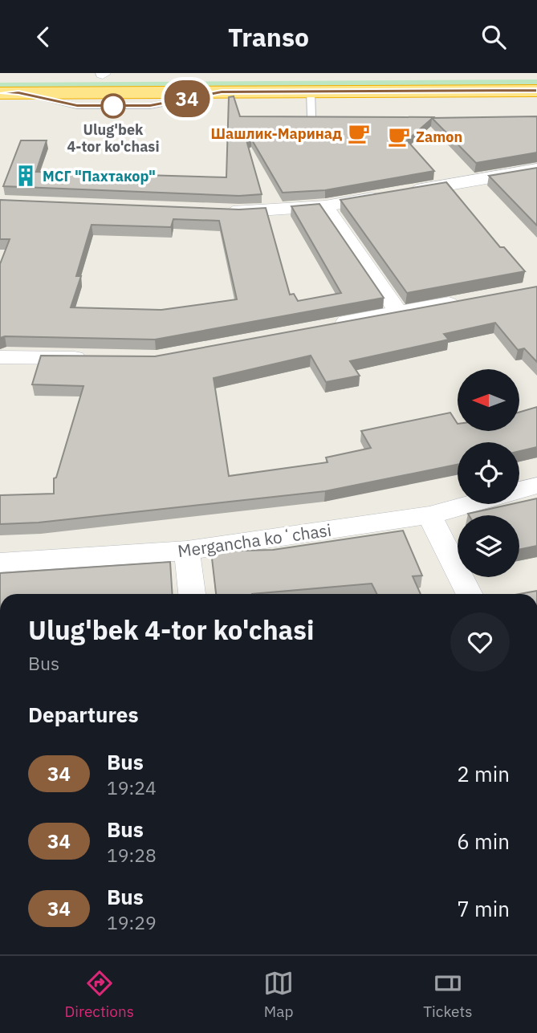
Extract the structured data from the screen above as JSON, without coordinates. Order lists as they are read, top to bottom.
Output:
{
  "streets": {
    "street": ["Mergancha koʻchasi"]
  },
  "places": {
    "other": ["Ulug'bek 4-tor ko'chasi"],
    "cafe": ["Шашлик-Маринад", "Zamon"],
    "building": ["МСГ \"Пахтакор\""]
  },
  "lines": ["bus line 34"],
  "north": "left",
  "page": {
    "header": "Transo",
    "on_map": "34",
    "heading": [
      ["Ulug'bek 4-tor ko'chasi", "Bus"],
      "Departures"
    ],
    "list": [
      {
        "mark": "34",
        "name": "Bus",
        "note": "19:24",
        "value": "2 min"
      },
      {
        "mark": "34",
        "name": "Bus",
        "note": "19:28",
        "value": "6 min"
      },
      {
        "mark": "34",
        "name": "Bus",
        "note": "19:29",
        "value": "7 min"
      }
    ],
    "tabs": ["Directions", "Map", "Tickets"]
  }
}
